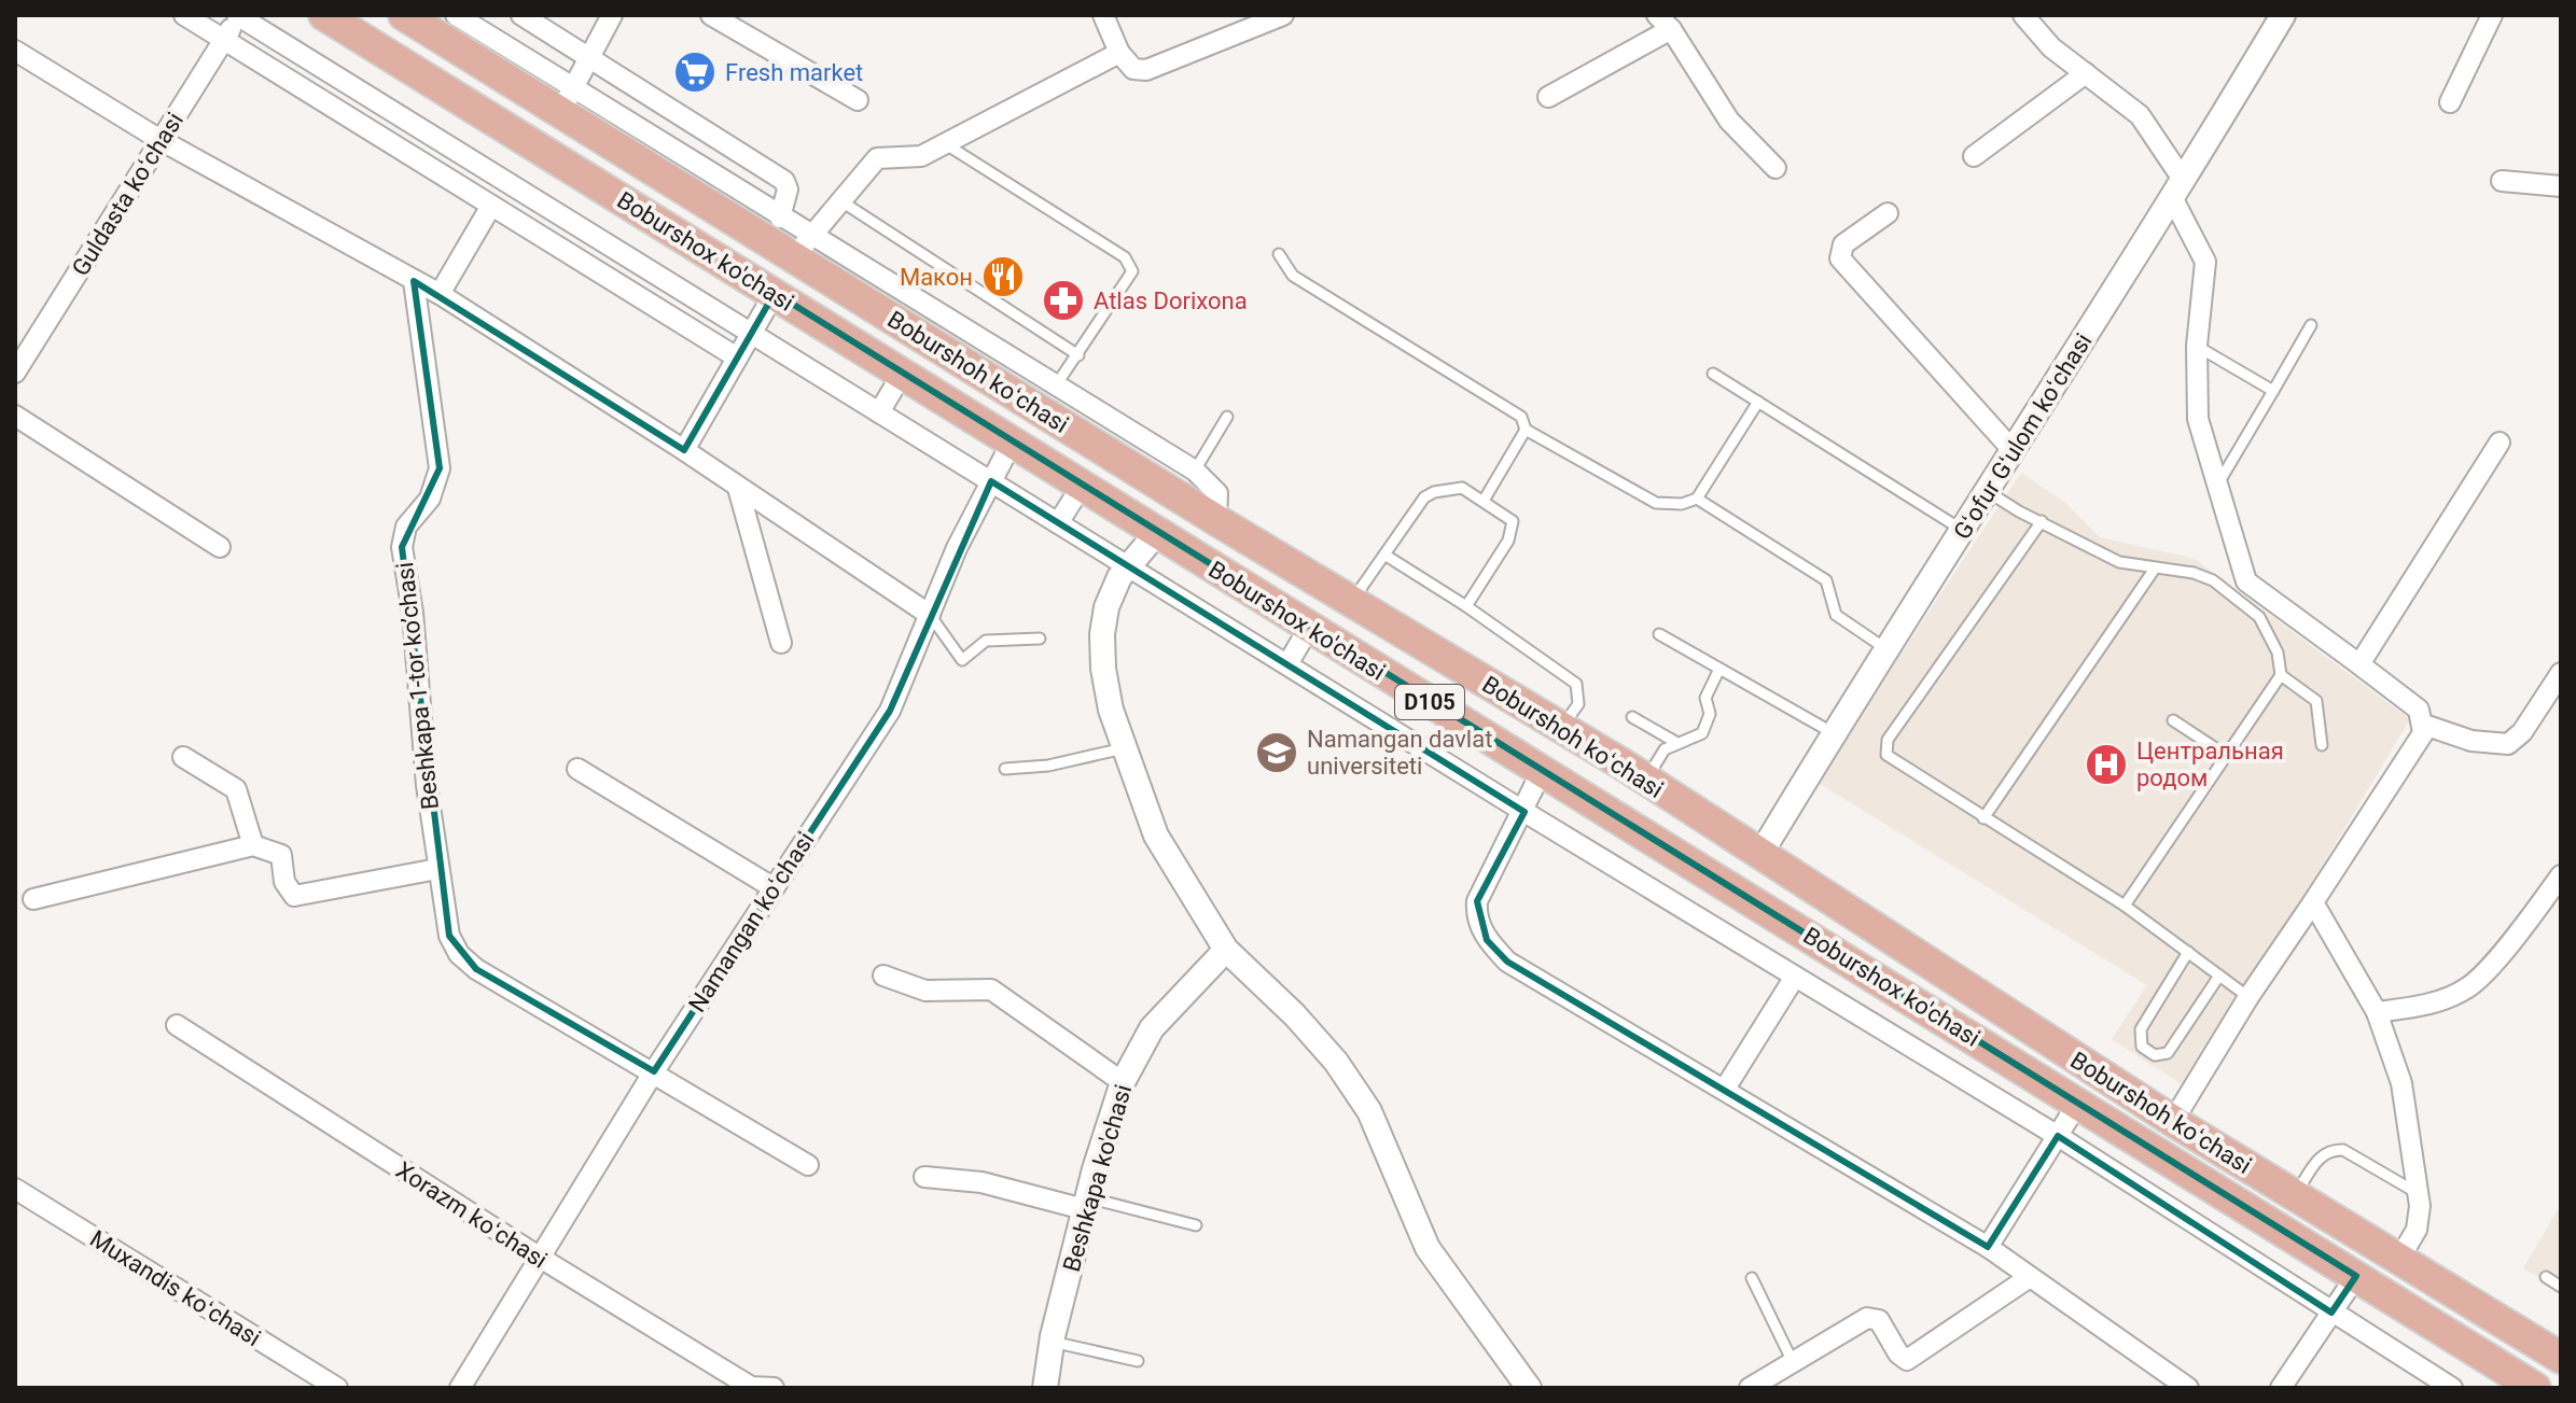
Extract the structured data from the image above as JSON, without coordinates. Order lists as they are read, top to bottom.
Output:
{
  "streets": {
    "main road": ["Boburshox ko'chasi", "Boburshoh koʻchasi", "D105"],
    "street": [
      "Guldasta koʻchasi",
      "Gʻofur Gʻulom koʻchasi",
      "Beshkapa 1-tor koʼchasi",
      "Namangan koʻchasi",
      "Beshkapa ko'chasi",
      "Xorazm koʻchasi",
      "Muxandis koʻchasi"
    ]
  },
  "crossings": [
    ["Boburshox ko'chasi", "Namangan koʻchasi"],
    ["Boburshoh koʻchasi", "Gʻofur Gʻulom koʻchasi"],
    ["Beshkapa 1-tor koʼchasi", "Namangan koʻchasi"],
    ["Namangan koʻchasi", "Xorazm koʻchasi"]
  ],
  "places": {
    "supermarket": ["Fresh market"],
    "restaurant": ["Макон"],
    "pharmacy": ["Atlas Dorixona"],
    "school or university": ["Namangan davlat universiteti"],
    "hospital": ["Центральная родом"]
  }
}
